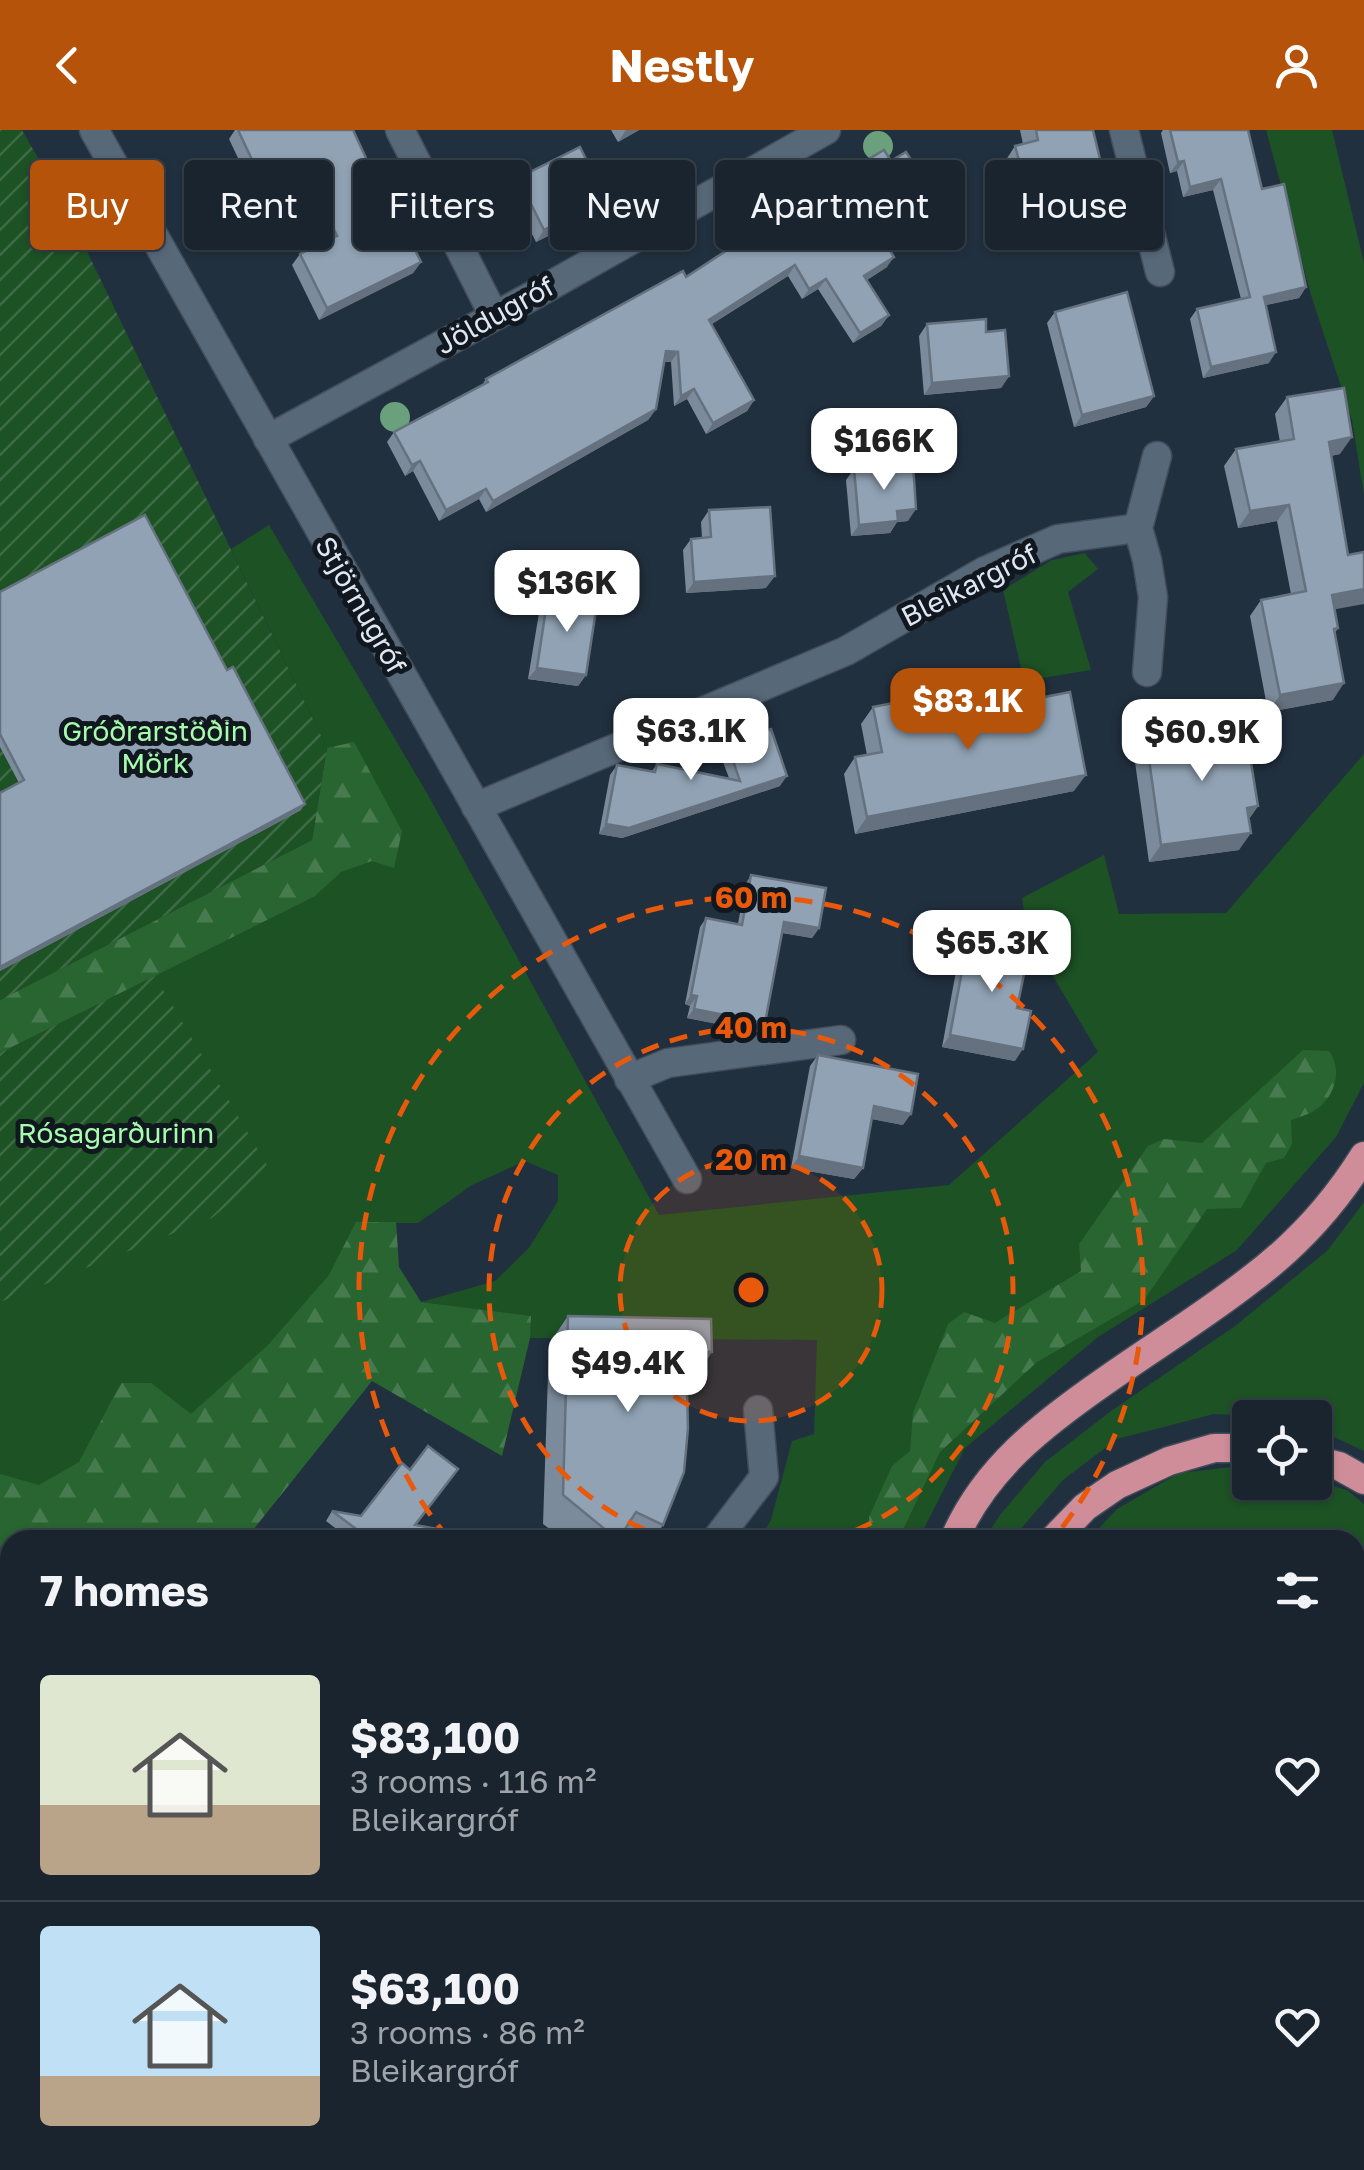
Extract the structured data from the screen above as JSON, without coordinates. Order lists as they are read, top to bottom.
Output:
{
  "streets": {
    "street": ["Jöldugróf", "Bleikargróf", "Stjörnugróf"]
  },
  "crossings": [
    ["Jöldugróf", "Stjörnugróf"],
    ["Bleikargróf", "Stjörnugróf"]
  ],
  "parks": ["Gróðrarstöðin Mörk", "Rósagarðurinn"],
  "page": {
    "header": "Nestly",
    "chip": [
      "Buy",
      "Rent",
      "Filters",
      "New",
      "Apartment",
      "House"
    ],
    "price": [
      "$166K",
      "$136K",
      "$83.1K",
      "$63.1K",
      "$60.9K",
      "$65.3K",
      "$49.4K"
    ],
    "heading": "7 homes",
    "list": [
      {
        "name": "$83,100",
        "note": "3 rooms · 116 m² · Bleikargróf"
      },
      {
        "name": "$63,100",
        "note": "3 rooms · 86 m² · Bleikargróf"
      }
    ]
  },
  "rings": ["60 m", "40 m", "20 m"]
}
